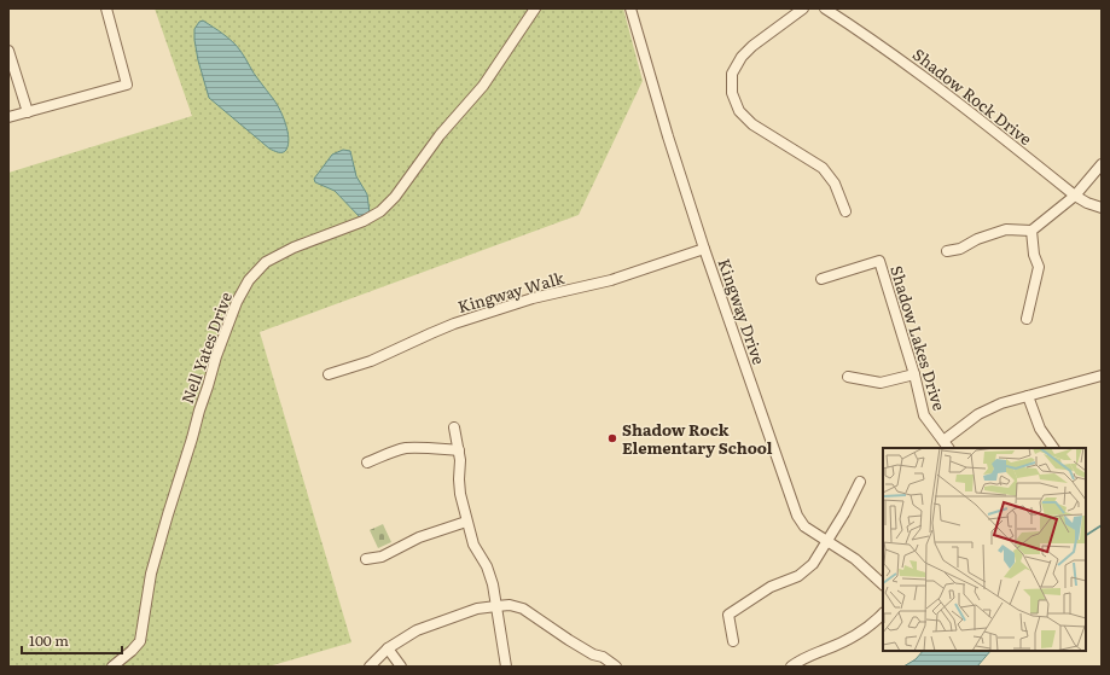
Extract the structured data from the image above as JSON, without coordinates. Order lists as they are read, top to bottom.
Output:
{
  "streets": {
    "street": [
      "Shadow Rock Drive",
      "Kingway Walk",
      "Kingway Drive",
      "Shadow Lakes Drive",
      "Nell Yates Drive"
    ]
  },
  "crossings": [
    ["Kingway Walk", "Kingway Drive"]
  ],
  "places": ["Shadow Rock Elementary School"],
  "scale_bar": "100 m"
}
